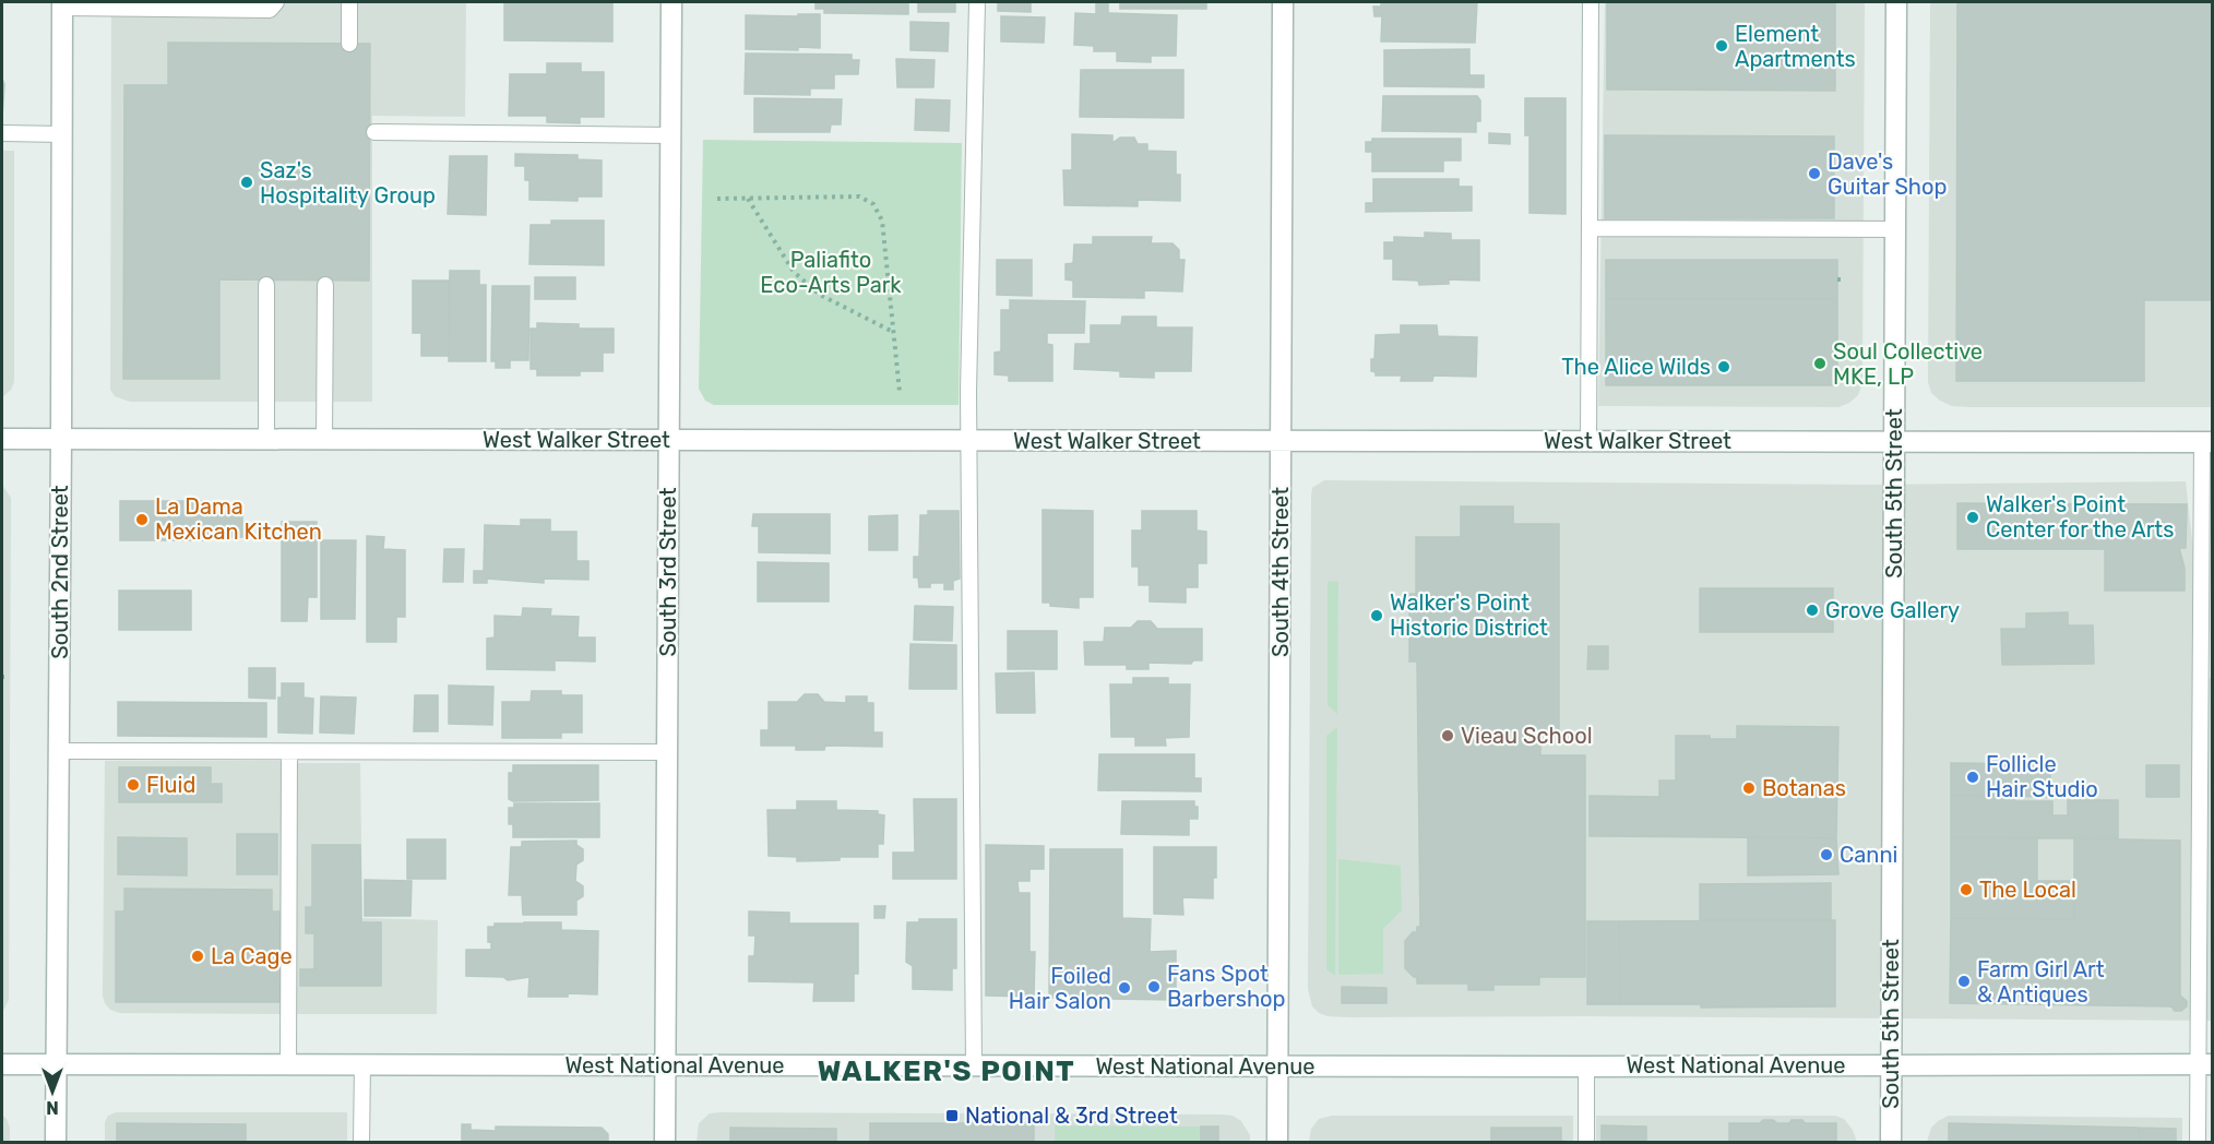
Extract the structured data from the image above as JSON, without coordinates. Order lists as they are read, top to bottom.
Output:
{
  "streets": {
    "street": [
      "West Walker Street",
      "South 5th Street",
      "South 2nd Street",
      "South 3rd Street",
      "South 4th Street",
      "West National Avenue"
    ]
  },
  "crossings": [
    ["West Walker Street", "South 5th Street"],
    ["West Walker Street", "South 2nd Street"],
    ["West Walker Street", "South 3rd Street"],
    ["West Walker Street", "South 4th Street"],
    ["South 5th Street", "West National Avenue"],
    ["South 2nd Street", "West National Avenue"],
    ["South 3rd Street", "West National Avenue"],
    ["South 4th Street", "West National Avenue"]
  ],
  "districts": ["WALKER'S POINT"],
  "parks": ["Paliafito Eco-Arts Park"],
  "places": {
    "other": [
      "Element Apartments",
      "Dave's Guitar Shop",
      "Saz's Hospitality Group",
      "Soul Collective MKE, LP",
      "The Alice Wilds",
      "Walker's Point Center for the Arts",
      "La Dama Mexican Kitchen",
      "Grove Gallery",
      "Walker's Point Historic District",
      "Vieau School",
      "Follicle Hair Studio",
      "Fluid",
      "Botanas",
      "Canni",
      "The Local",
      "La Cage",
      "Farm Girl Art & Antiques",
      "Fans Spot Barbershop",
      "Foiled Hair Salon"
    ],
    "transit": ["National & 3rd Street"]
  },
  "north": "bottom"
}
